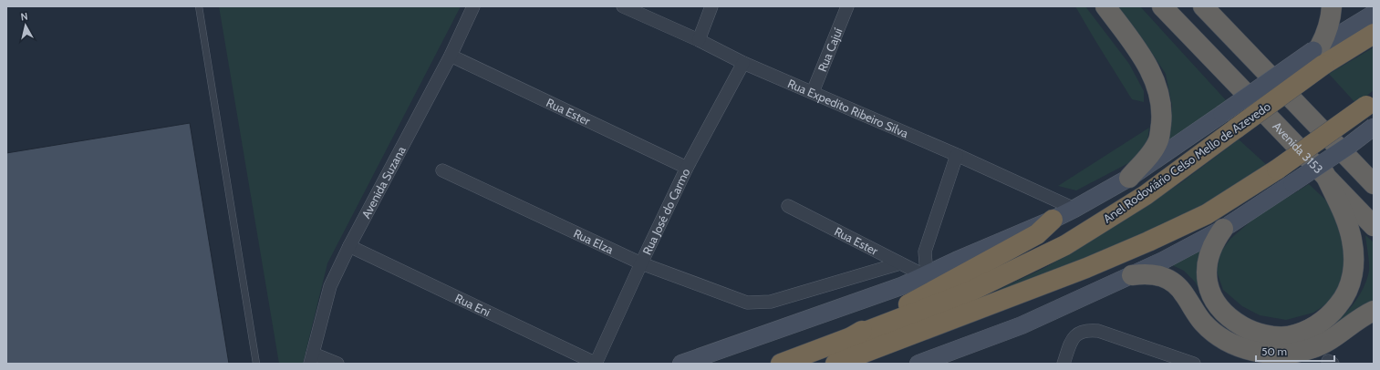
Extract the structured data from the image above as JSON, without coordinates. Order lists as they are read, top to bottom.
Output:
{
  "streets": {
    "highway": ["Avenida 3153", "Anel Rodoviário Celso Mello de Azevedo"],
    "street": [
      "Rua Cajuí",
      "Rua Expedito Ribeiro Silva",
      "Rua Ester",
      "Avenida Suzana",
      "Rua José do Carmo",
      "Rua Elza",
      "Rua Eni"
    ]
  },
  "crossings": [
    ["Rua Cajuí", "Rua Expedito Ribeiro Silva"],
    ["Rua Expedito Ribeiro Silva", "Anel Rodoviário Celso Mello de Azevedo"],
    ["Rua Expedito Ribeiro Silva", "Rua José do Carmo"],
    ["Rua Ester", "Anel Rodoviário Celso Mello de Azevedo"],
    ["Rua Ester", "Avenida Suzana"],
    ["Rua Ester", "Rua José do Carmo"],
    ["Rua Ester", "Rua Elza"],
    ["Avenida Suzana", "Rua Eni"],
    ["Rua José do Carmo", "Rua Elza"],
    ["Rua José do Carmo", "Rua Eni"]
  ],
  "scale_bar": "50 m",
  "north": "top"
}
